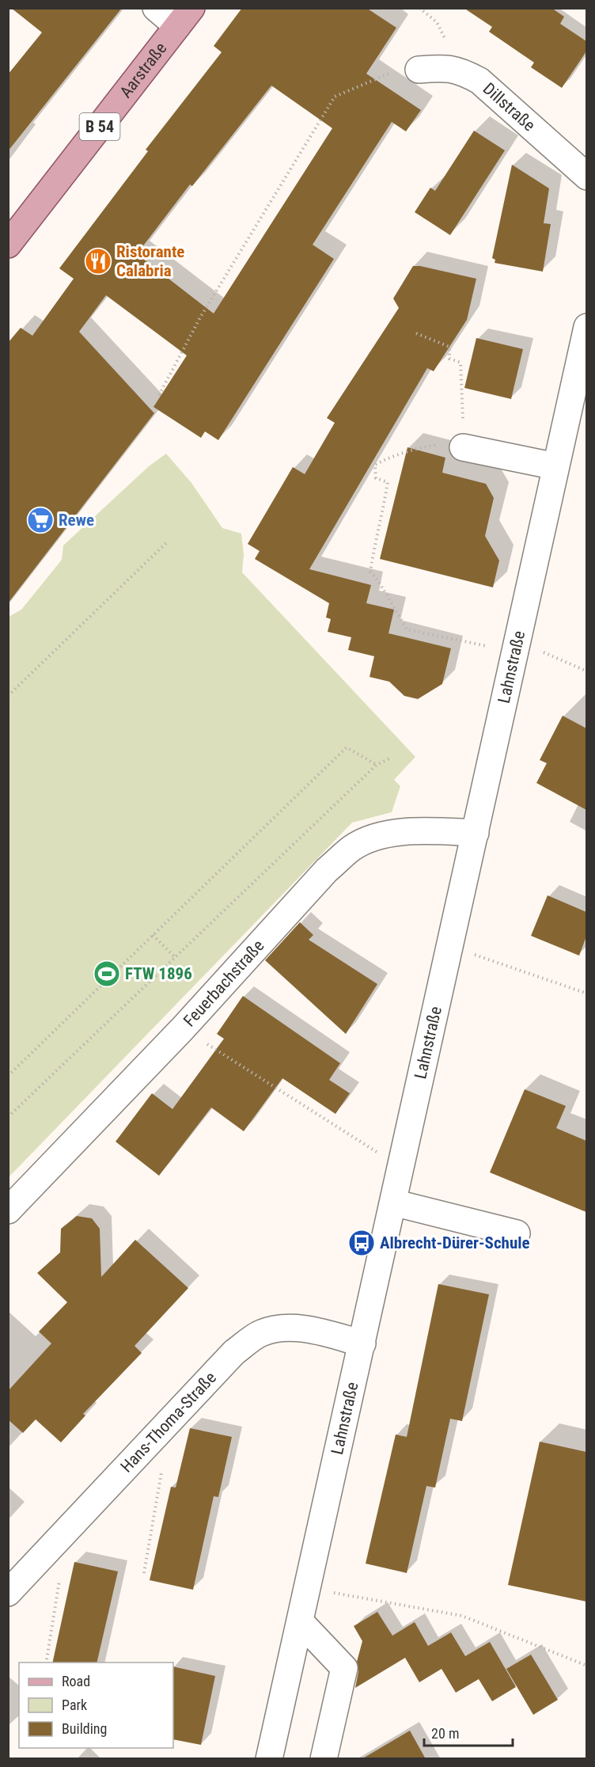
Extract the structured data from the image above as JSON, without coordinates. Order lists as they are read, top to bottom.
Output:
{
  "streets": {
    "main road": ["Aarstraße", "B 54"],
    "street": [
      "Dillstraße",
      "Lahnstraße",
      "Feuerbachstraße",
      "Hans-Thoma-Straße"
    ]
  },
  "crossings": [
    ["Lahnstraße", "Feuerbachstraße"],
    ["Lahnstraße", "Hans-Thoma-Straße"]
  ],
  "places": {
    "restaurant": ["Ristorante Calabria"],
    "supermarket": ["Rewe"],
    "sports": ["FTW 1896"],
    "bus stop": ["Albrecht-Dürer-Schule"]
  },
  "legend": ["Road", "Park", "Building"],
  "scale_bar": "20 m"
}
